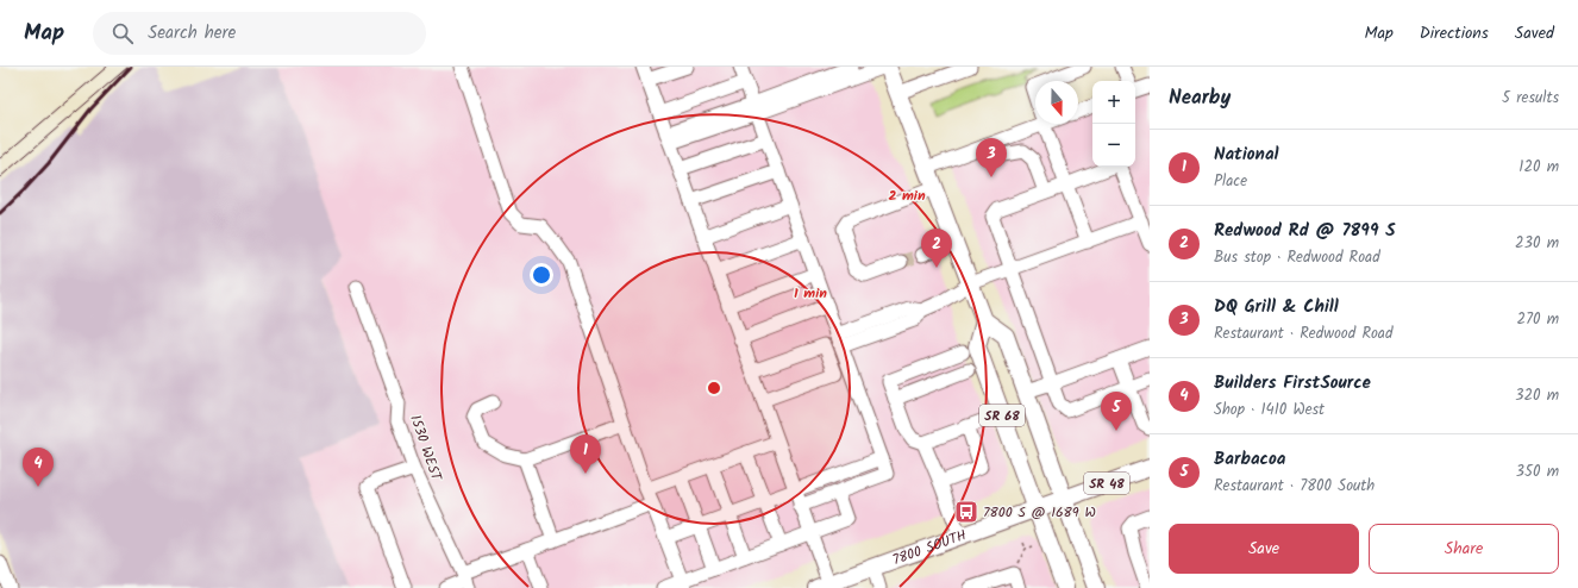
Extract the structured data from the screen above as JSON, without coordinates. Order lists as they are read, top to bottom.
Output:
{
  "streets": {
    "main road": ["SR 68", "SR 48", "7800 SOUTH"],
    "street": ["1530 WEST"]
  },
  "crossings": [
    ["SR 68", "7800 SOUTH"]
  ],
  "places": {
    "bus stop": ["7800 S @ 1689 W"]
  },
  "north": "bottom",
  "page": {
    "header": "Map",
    "search": "Search here",
    "nav": ["Map", "Directions", "Saved"],
    "heading": ["Nearby", "5 results"],
    "map_buttons": ["+", "−"],
    "list": [
      {
        "mark": "1",
        "name": "National",
        "note": "Place",
        "value": "120 m"
      },
      {
        "mark": "2",
        "name": "Redwood Rd @ 7899 S",
        "note": "Bus stop · Redwood Road",
        "value": "230 m"
      },
      {
        "mark": "3",
        "name": "DQ Grill & Chill",
        "note": "Restaurant · Redwood Road",
        "value": "270 m"
      },
      {
        "mark": "4",
        "name": "Builders FirstSource",
        "note": "Shop · 1410 West",
        "value": "320 m"
      },
      {
        "mark": "5",
        "name": "Barbacoa",
        "note": "Restaurant · 7800 South",
        "value": "350 m"
      }
    ],
    "pins": [
      "3",
      "2",
      "5",
      "1",
      "4"
    ],
    "buttons": ["Save", "Share"]
  },
  "rings": ["2 min", "1 min"]
}
